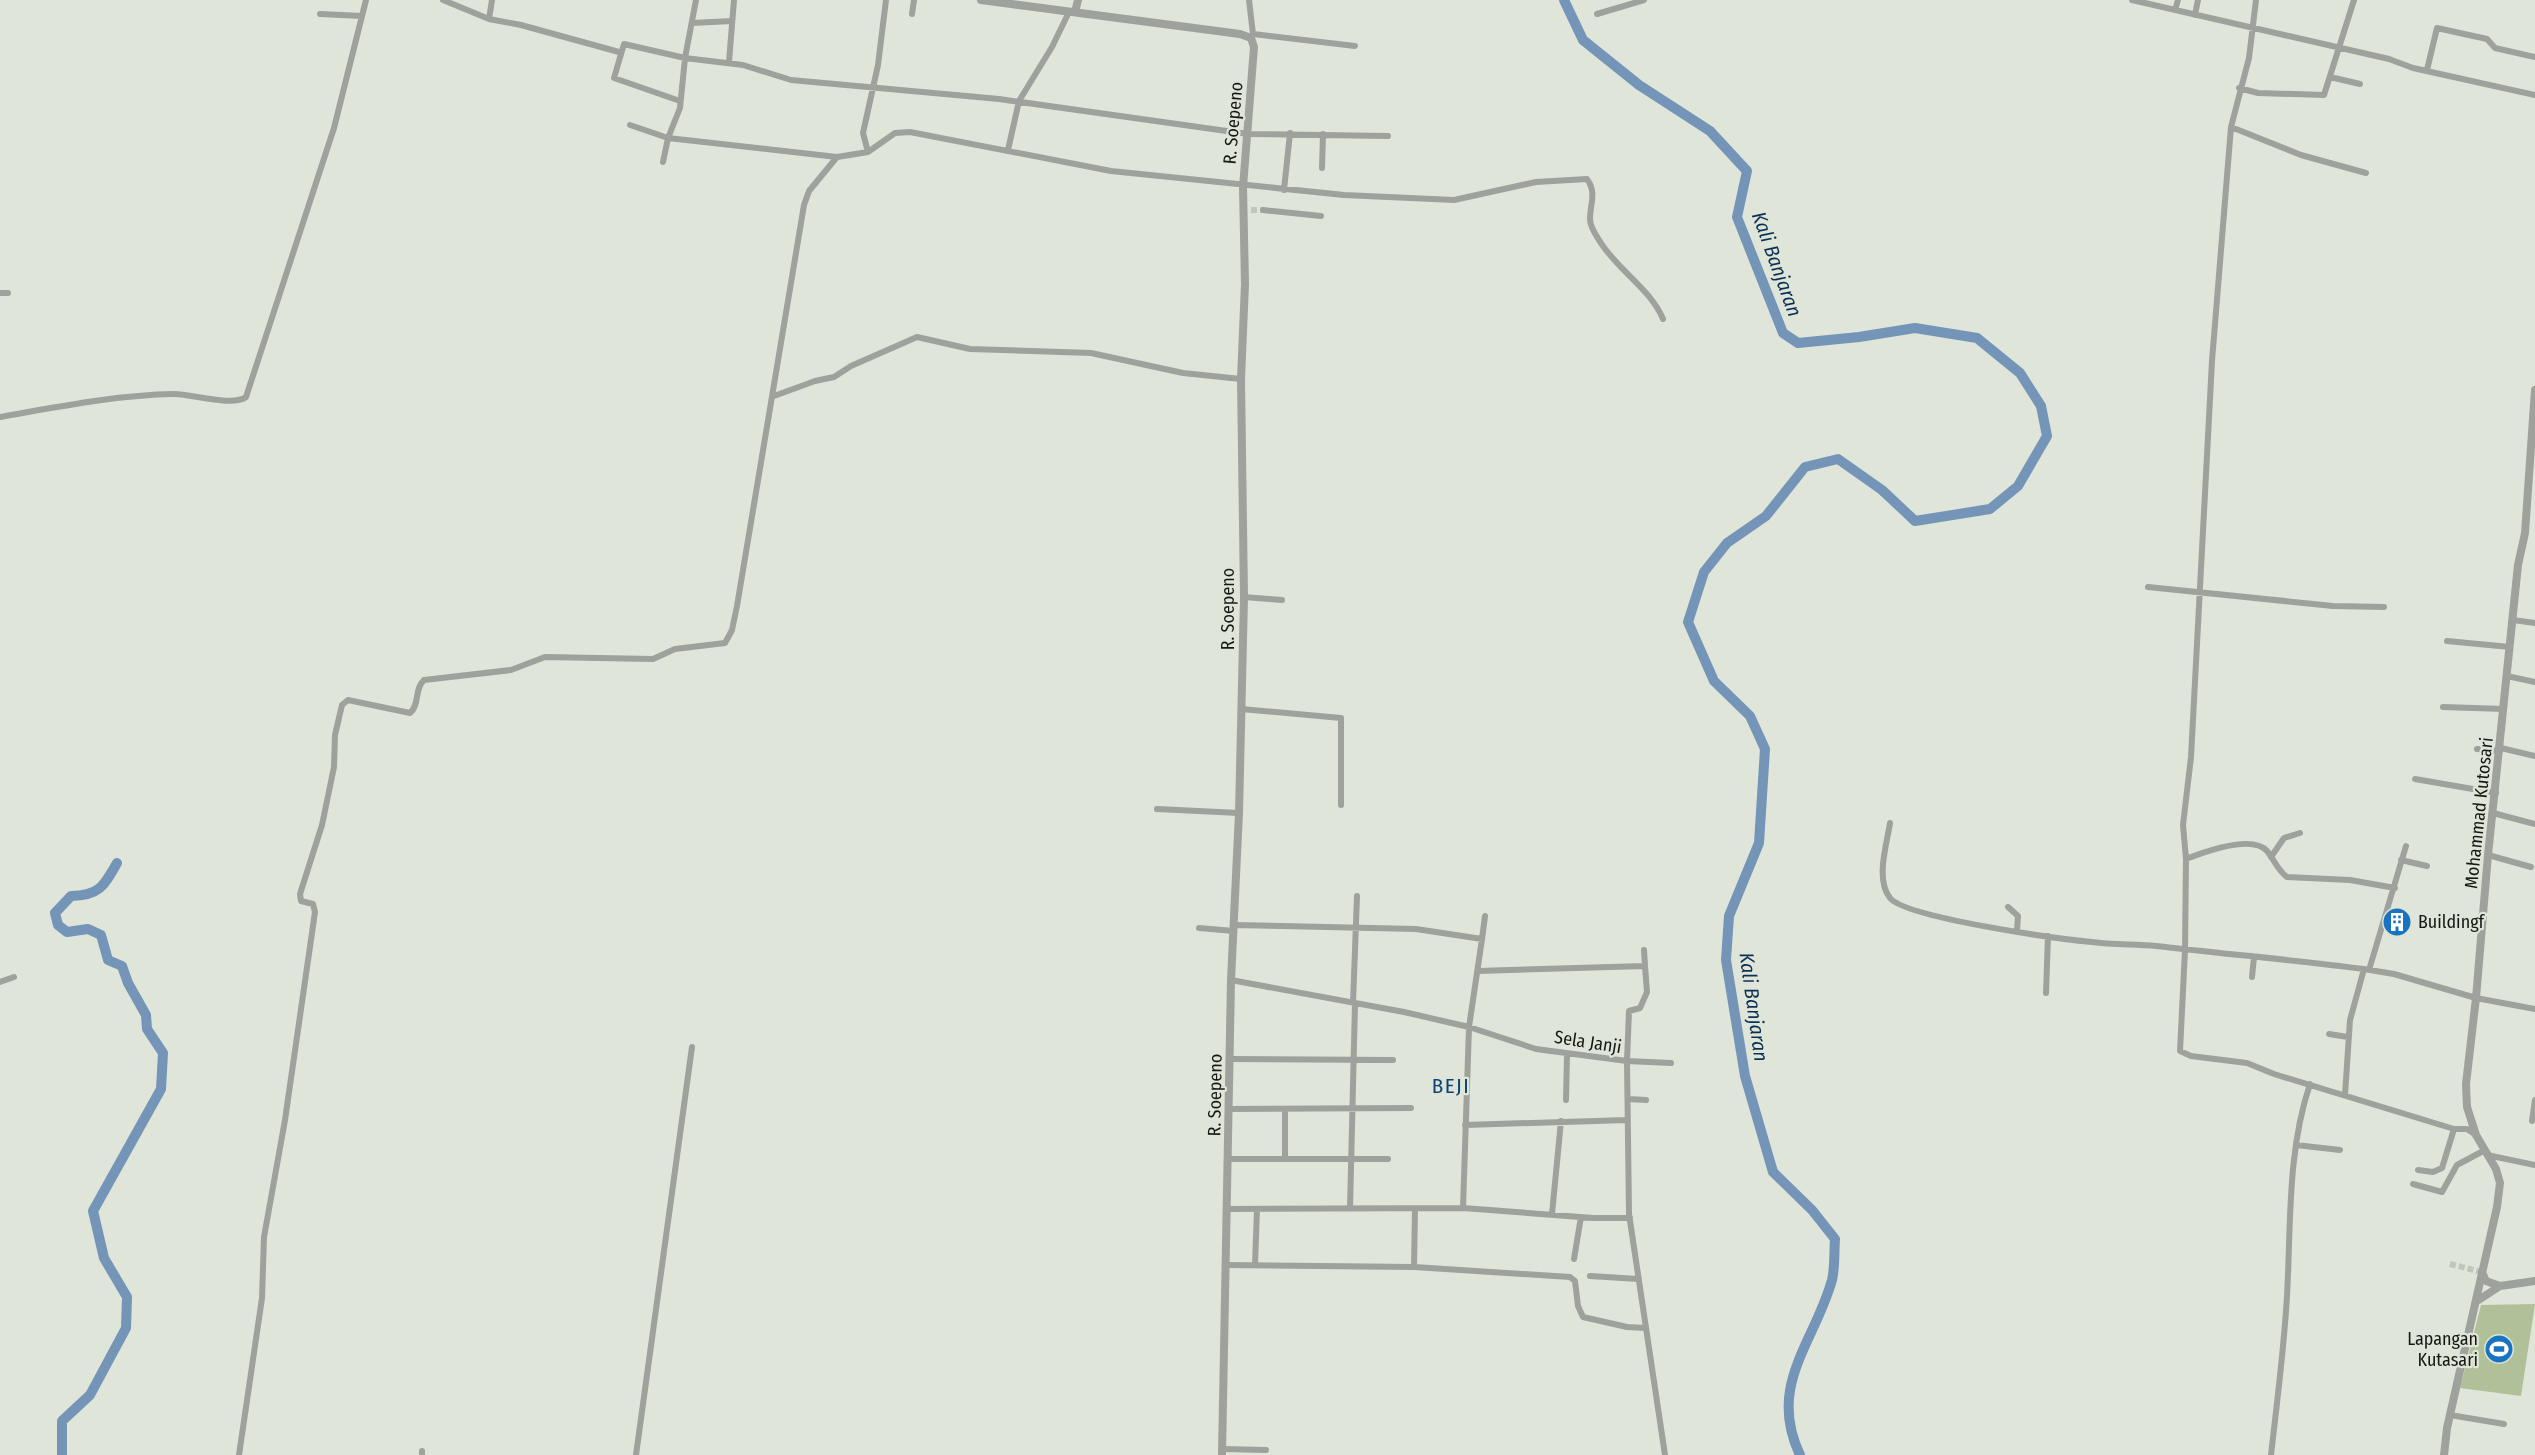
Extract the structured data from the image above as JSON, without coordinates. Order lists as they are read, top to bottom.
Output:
{
  "streets": {
    "street": ["R. Soepeno", "Mohammad Kutosari", "Sela Janji"]
  },
  "crossings": [
    ["R. Soepeno", "Sela Janji"]
  ],
  "districts": ["BEJI"],
  "water": ["Kali Banjaran"],
  "places": {
    "building": ["Buildingf"],
    "sports": ["Lapangan Kutasari"]
  }
}
